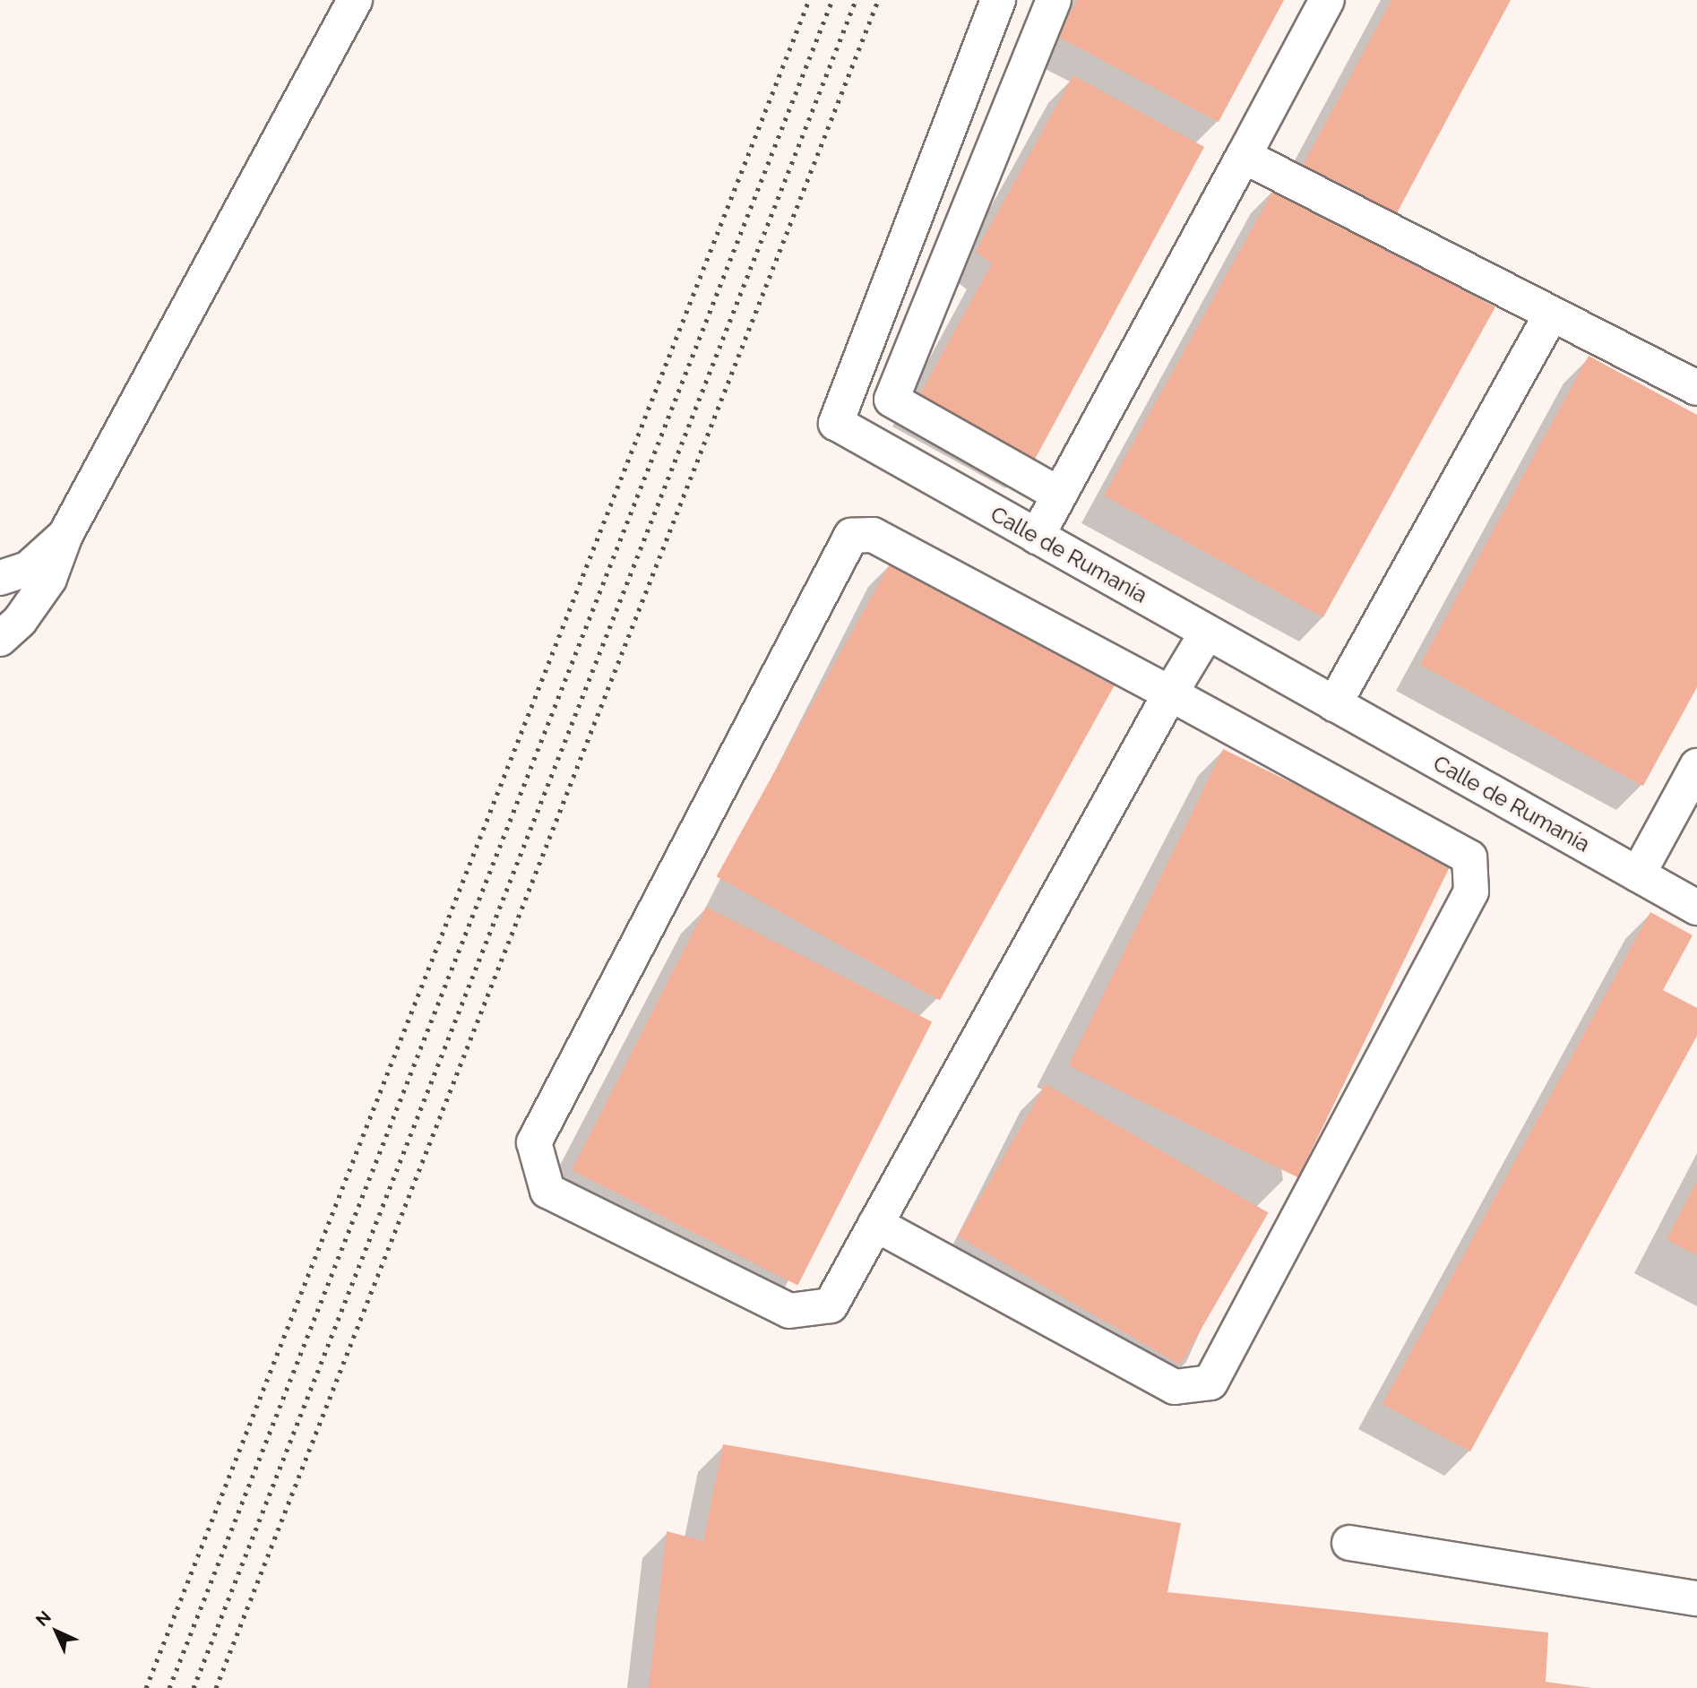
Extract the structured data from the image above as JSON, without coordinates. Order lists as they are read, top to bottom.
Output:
{
  "streets": {
    "street": ["Calle de Rumanía"]
  },
  "north": "top left"
}
